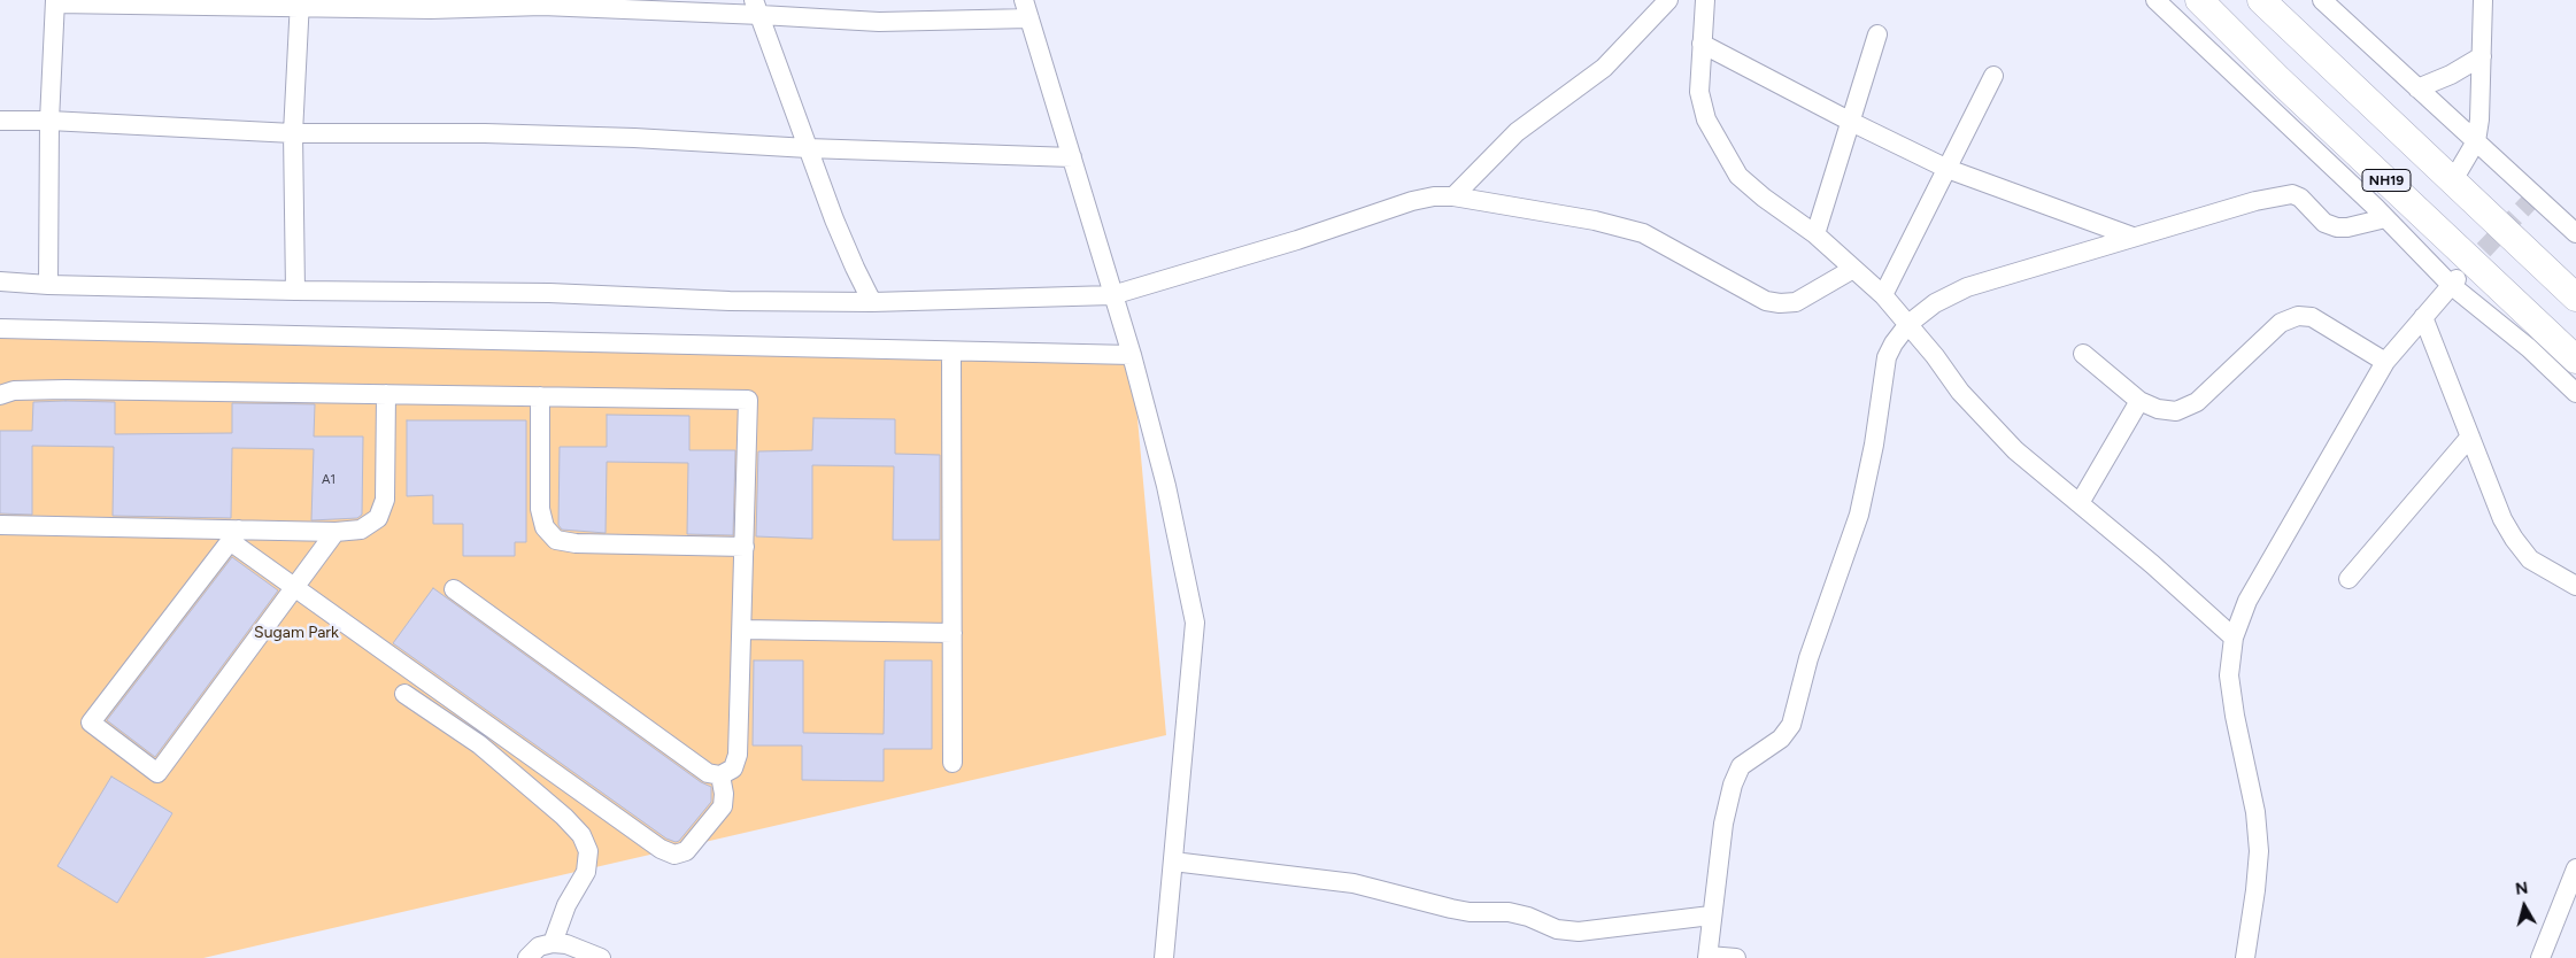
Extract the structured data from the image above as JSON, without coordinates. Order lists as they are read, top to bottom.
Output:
{
  "streets": {
    "highway": ["NH19"]
  },
  "parks": ["Sugam Park"],
  "house_numbers": ["A1"],
  "north": "top"
}
